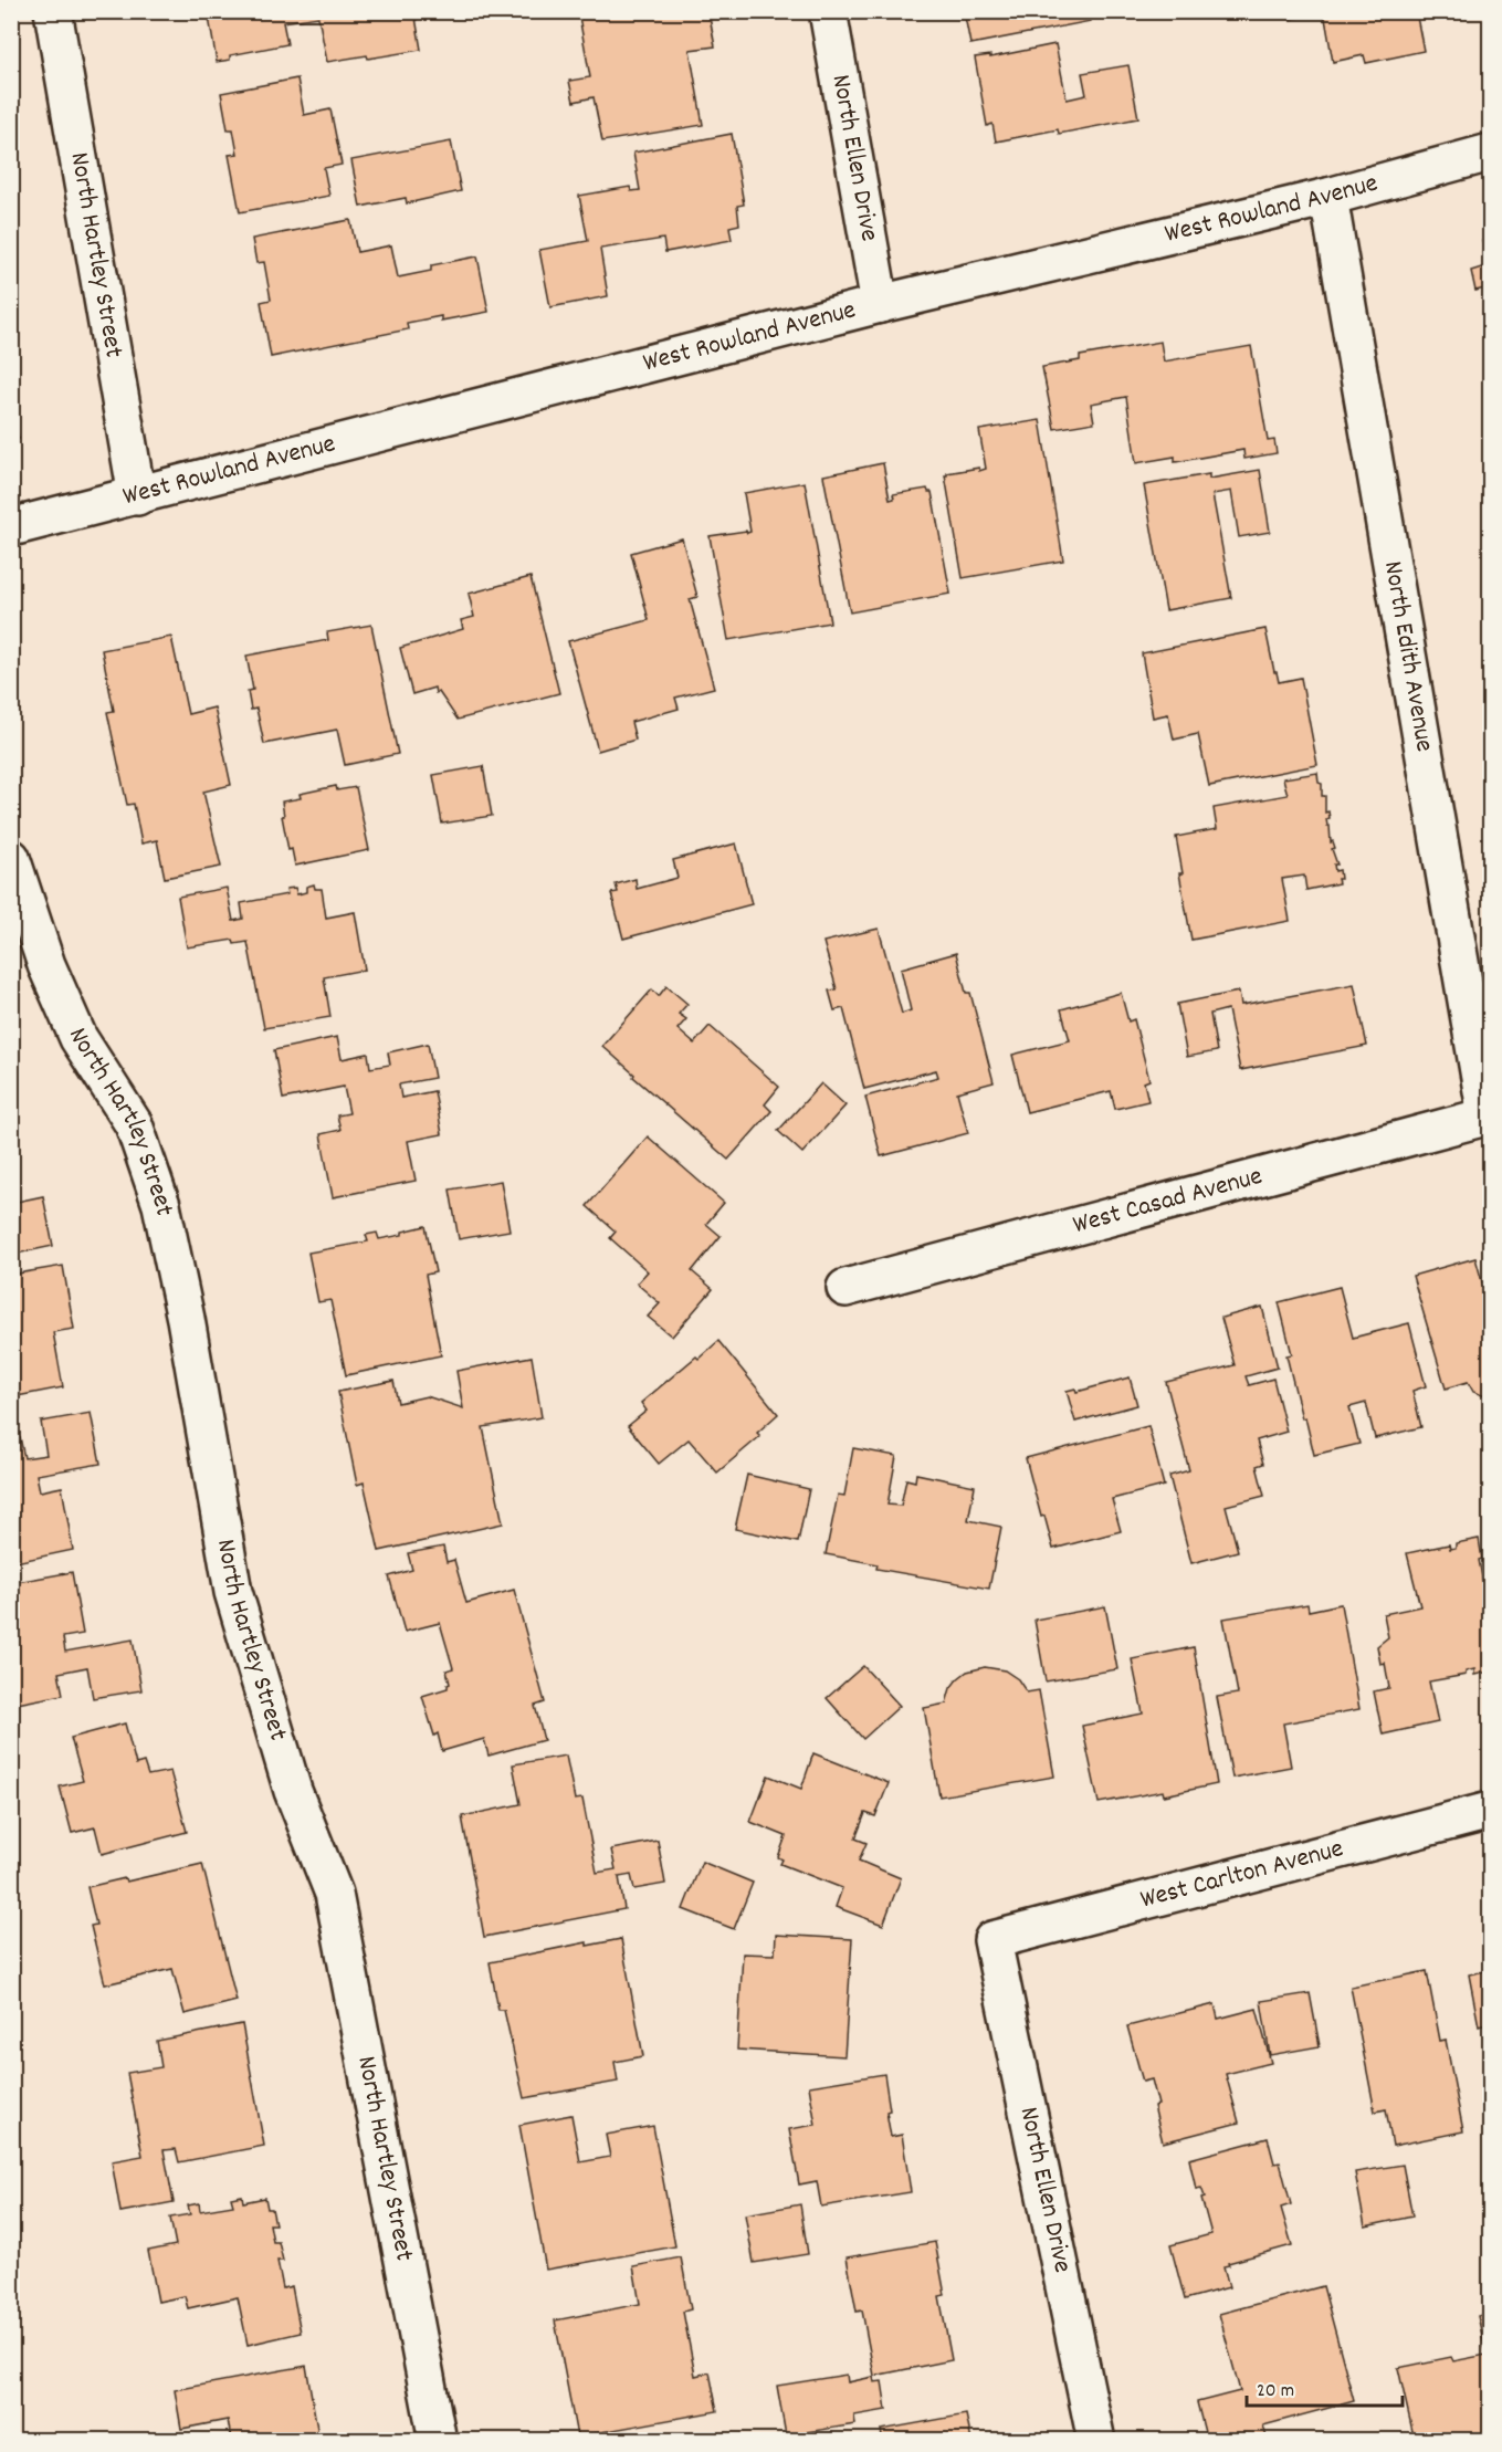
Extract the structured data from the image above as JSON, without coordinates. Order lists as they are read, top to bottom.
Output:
{
  "streets": {
    "street": [
      "North Ellen Drive",
      "West Rowland Avenue",
      "North Hartley Street",
      "North Edith Avenue",
      "West Casad Avenue",
      "West Carlton Avenue"
    ]
  },
  "crossings": [
    ["North Ellen Drive", "West Rowland Avenue"],
    ["North Ellen Drive", "West Carlton Avenue"],
    ["West Rowland Avenue", "North Hartley Street"],
    ["West Rowland Avenue", "North Edith Avenue"],
    ["North Edith Avenue", "West Casad Avenue"]
  ],
  "scale_bar": "20 m"
}
